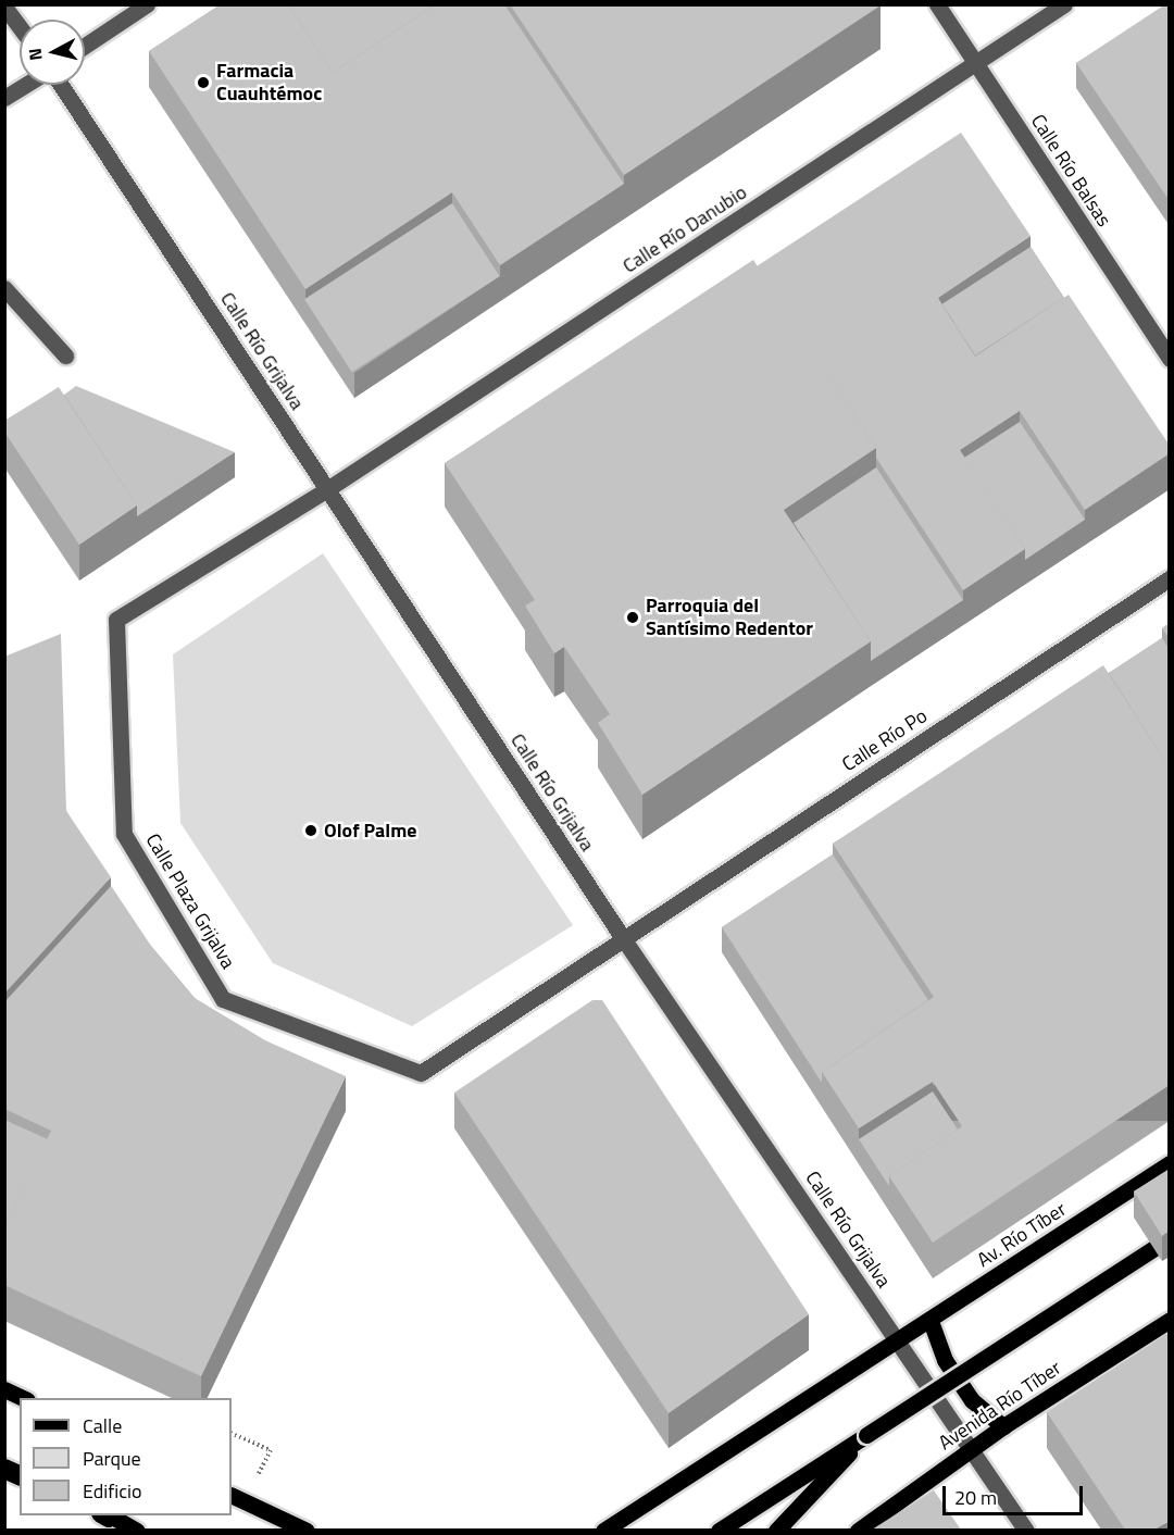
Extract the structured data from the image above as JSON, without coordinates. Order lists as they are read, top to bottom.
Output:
{
  "streets": {
    "main road": ["Av. Río Tíber", "Avenida Río Tíber"],
    "street": [
      "Calle Río Balsas",
      "Calle Río Danubio",
      "Calle Río Grijalva",
      "Calle Río Po",
      "Calle Plaza Grijalva"
    ]
  },
  "crossings": [
    ["Calle Río Balsas", "Calle Río Danubio"],
    ["Calle Río Danubio", "Calle Río Grijalva"],
    ["Calle Río Danubio", "Calle Plaza Grijalva"],
    ["Calle Río Grijalva", "Calle Río Po"],
    ["Calle Río Grijalva", "Calle Plaza Grijalva"],
    ["Calle Río Grijalva", "Av. Río Tíber"],
    ["Calle Río Grijalva", "Avenida Río Tíber"],
    ["Calle Río Po", "Calle Plaza Grijalva"]
  ],
  "places": ["Farmacia Cuauhtémoc", "Parroquia del Santísimo Redentor", "Olof Palme"],
  "legend": ["Calle", "Parque", "Edificio"],
  "scale_bar": "20 m",
  "north": "left"
}
